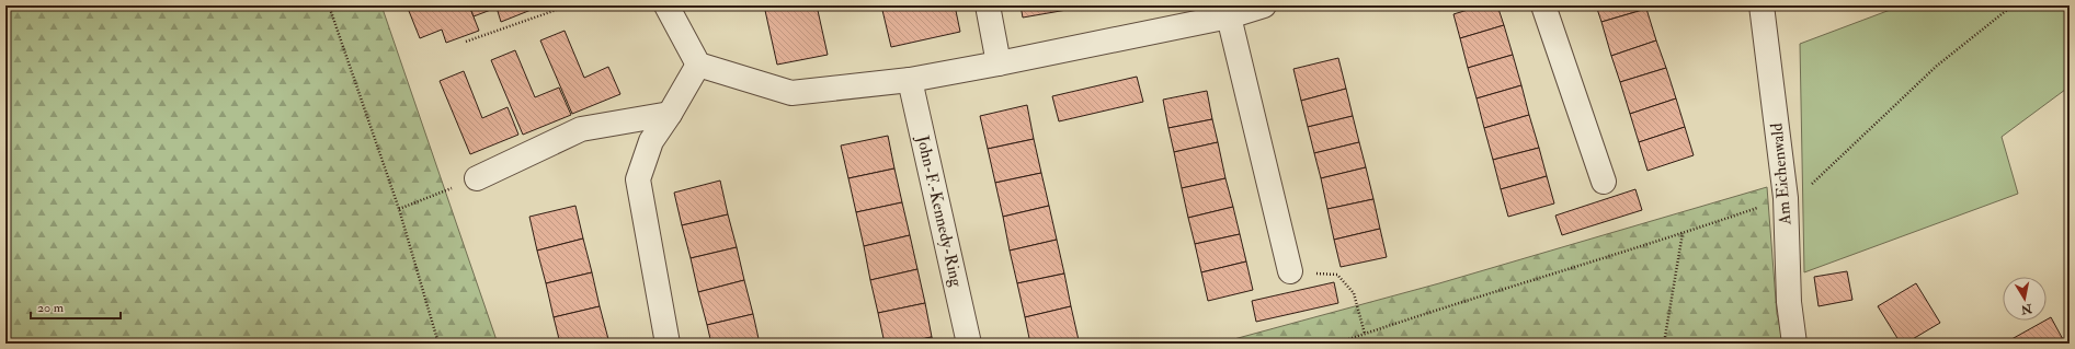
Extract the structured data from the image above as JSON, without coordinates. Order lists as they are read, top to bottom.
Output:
{
  "streets": {
    "street": ["Am Eichenwald", "John-F.-Kennedy-Ring"]
  },
  "scale_bar": "20 m",
  "north": "bottom"
}
